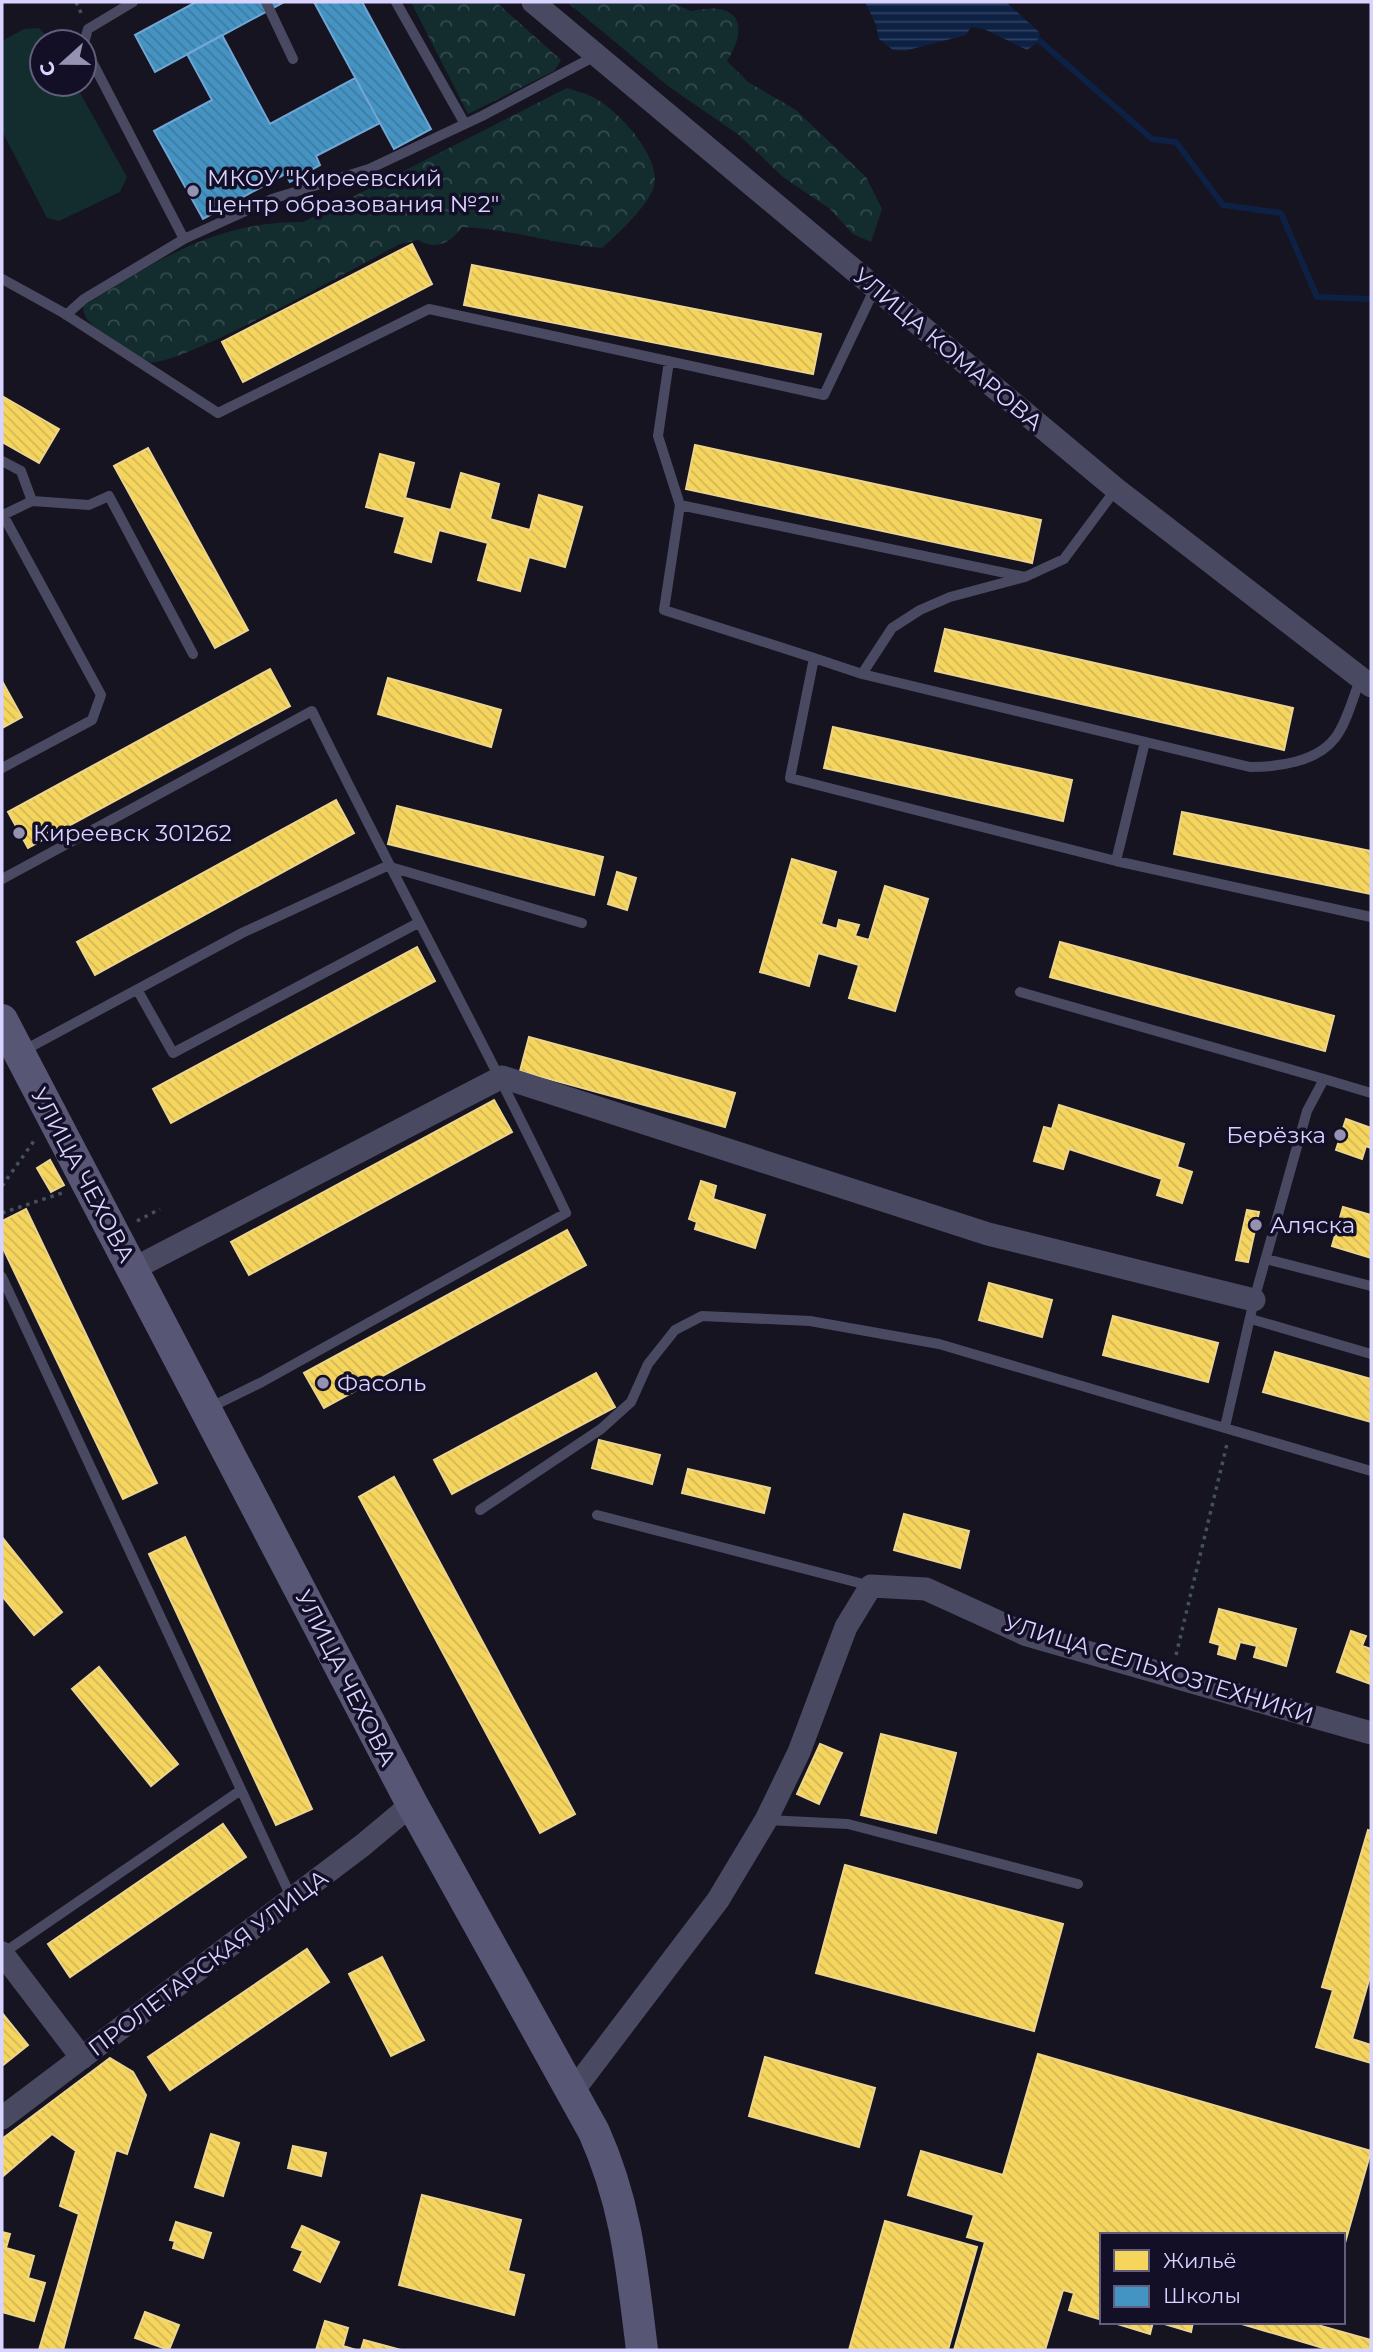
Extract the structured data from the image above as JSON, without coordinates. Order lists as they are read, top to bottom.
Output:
{
  "streets": {
    "main road": ["УЛИЦА ЧЕХОВА"],
    "street": ["УЛИЦА КОМАРОВА", "УЛИЦА СЕЛЬХОЗТЕХНИКИ", "ПРОЛЕТАРСКАЯ УЛИЦА"]
  },
  "crossings": [
    ["УЛИЦА ЧЕХОВА", "ПРОЛЕТАРСКАЯ УЛИЦА"]
  ],
  "places": [
    "МКОУ \"Киреевский центр образования №2\"",
    "Киреевск 301262",
    "Берёзка",
    "Аляска",
    "Фасоль"
  ],
  "legend": ["Жильё", "Школы"],
  "north": "left"
}
